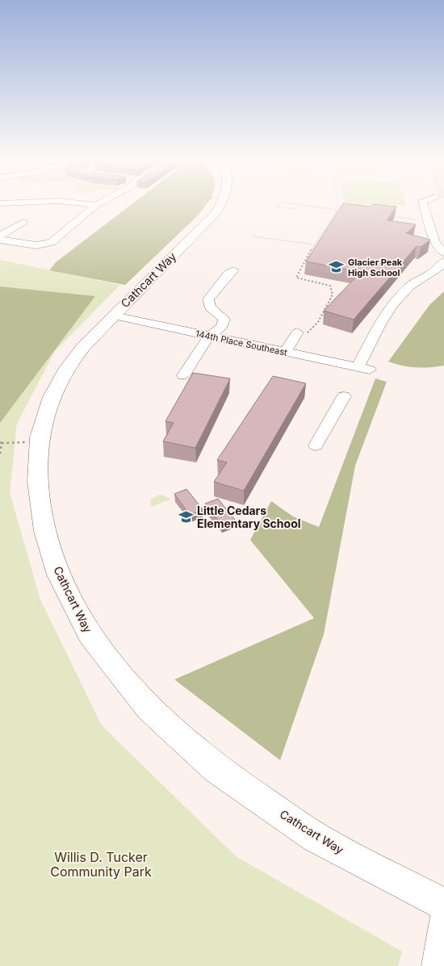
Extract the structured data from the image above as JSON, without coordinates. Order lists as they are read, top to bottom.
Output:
{
  "streets": {
    "main road": ["Cathcart Way"],
    "street": ["144th Place Southeast"]
  },
  "crossings": [
    ["Cathcart Way", "144th Place Southeast"]
  ],
  "parks": ["Willis D. Tucker Community Park"],
  "places": {
    "school or university": ["Glacier Peak High School", "Little Cedars Elementary School"]
  }
}
